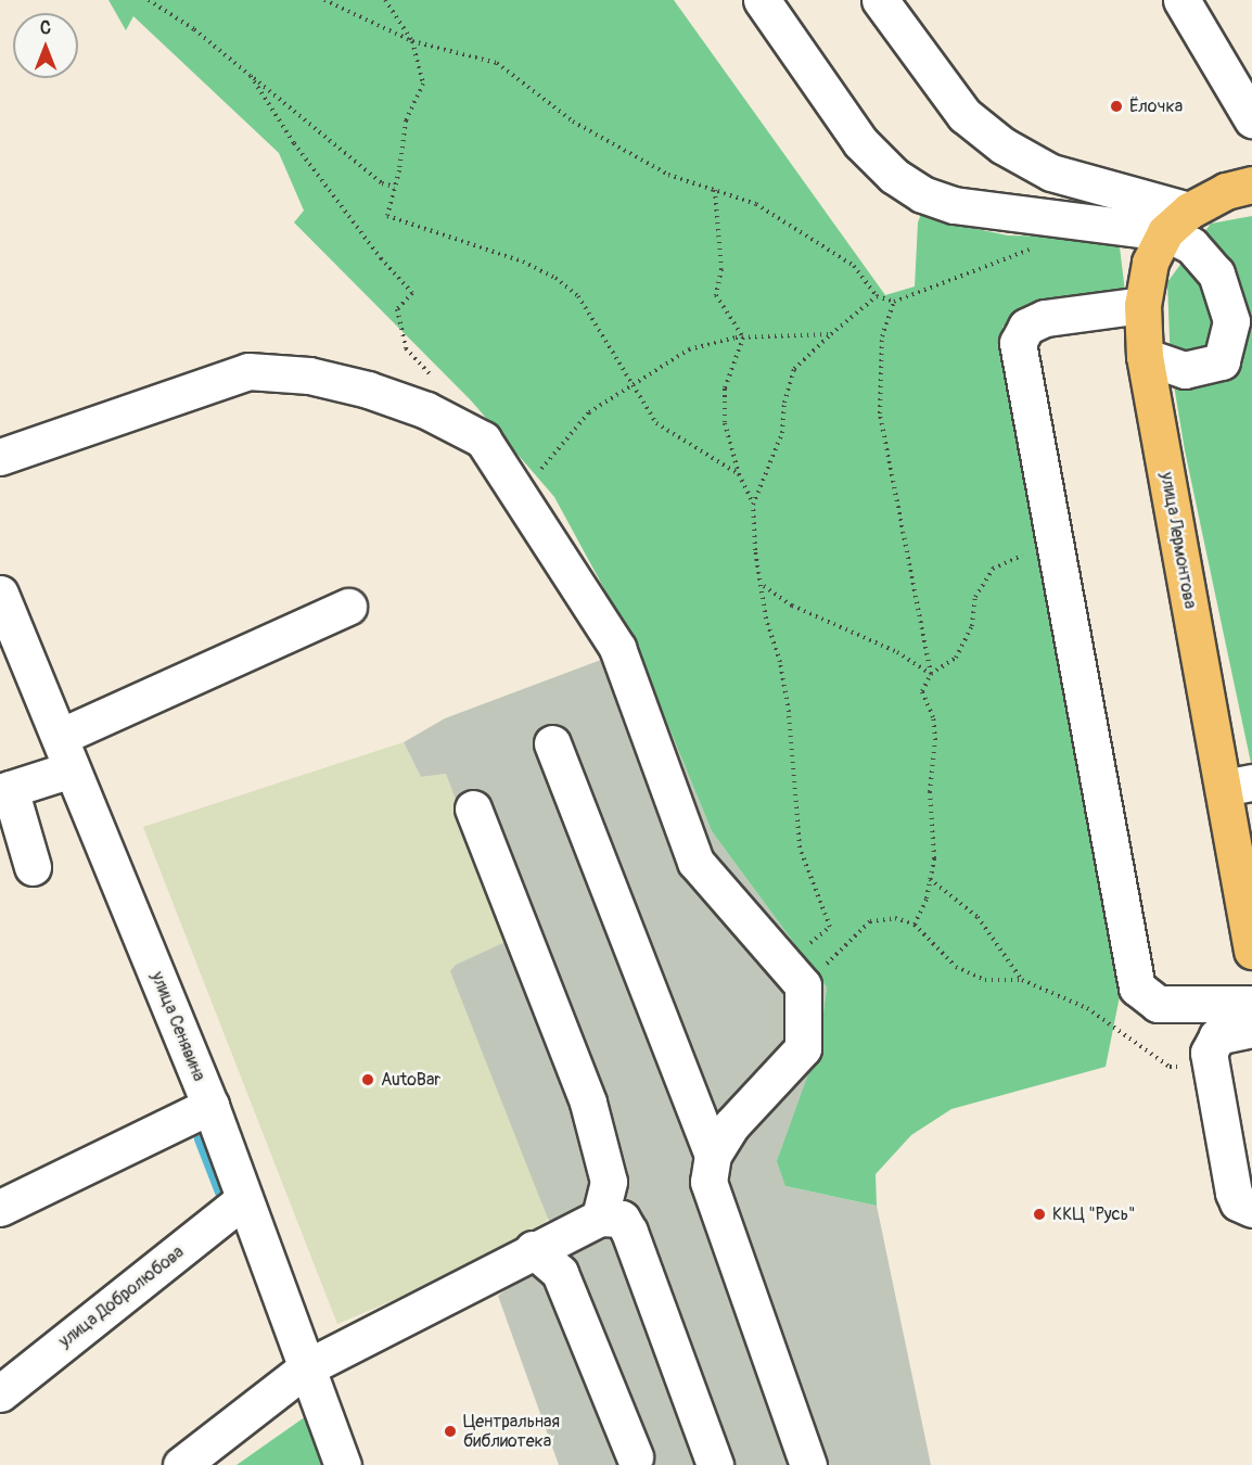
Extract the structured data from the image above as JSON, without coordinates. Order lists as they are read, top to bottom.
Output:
{
  "streets": {
    "main road": ["улица Лермонтова"],
    "street": ["улица Сенявина", "улица Добролюбова"]
  },
  "crossings": [
    ["улица Сенявина", "улица Добролюбова"]
  ],
  "places": [
    "Ёлочка",
    "AutoBar",
    "ККЦ \"Русь\"",
    "Центральная библиотека"
  ],
  "north": "top"
}
